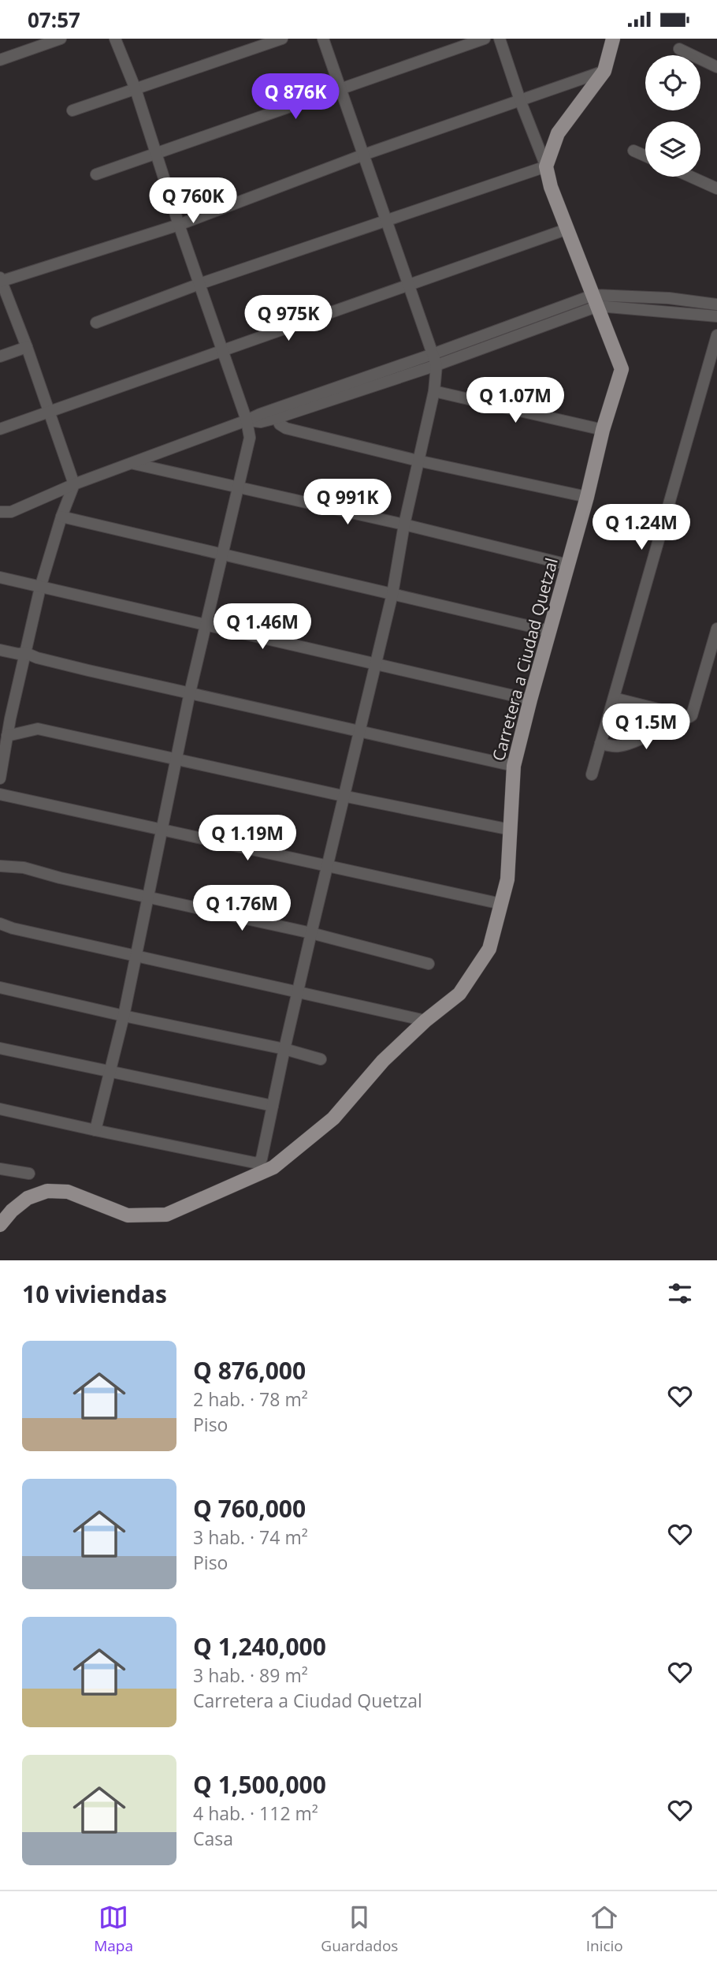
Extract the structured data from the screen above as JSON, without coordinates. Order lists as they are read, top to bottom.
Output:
{
  "streets": {
    "main road": ["Carretera a Ciudad Quetzal"]
  },
  "page": {
    "status": "07:57",
    "price": [
      "Q 876K",
      "Q 760K",
      "Q 975K",
      "Q 1.07M",
      "Q 991K",
      "Q 1.24M",
      "Q 1.46M",
      "Q 1.5M",
      "Q 1.19M",
      "Q 1.76M"
    ],
    "heading": "10 viviendas",
    "list": [
      {
        "name": "Q 876,000",
        "note": "2 hab. · 78 m² · Piso"
      },
      {
        "name": "Q 760,000",
        "note": "3 hab. · 74 m² · Piso"
      },
      {
        "name": "Q 1,240,000",
        "note": "3 hab. · 89 m² · Carretera a Ciudad Quetzal"
      },
      {
        "name": "Q 1,500,000",
        "note": "4 hab. · 112 m² · Casa"
      }
    ],
    "tabs": ["Mapa", "Guardados", "Inicio"]
  }
}
